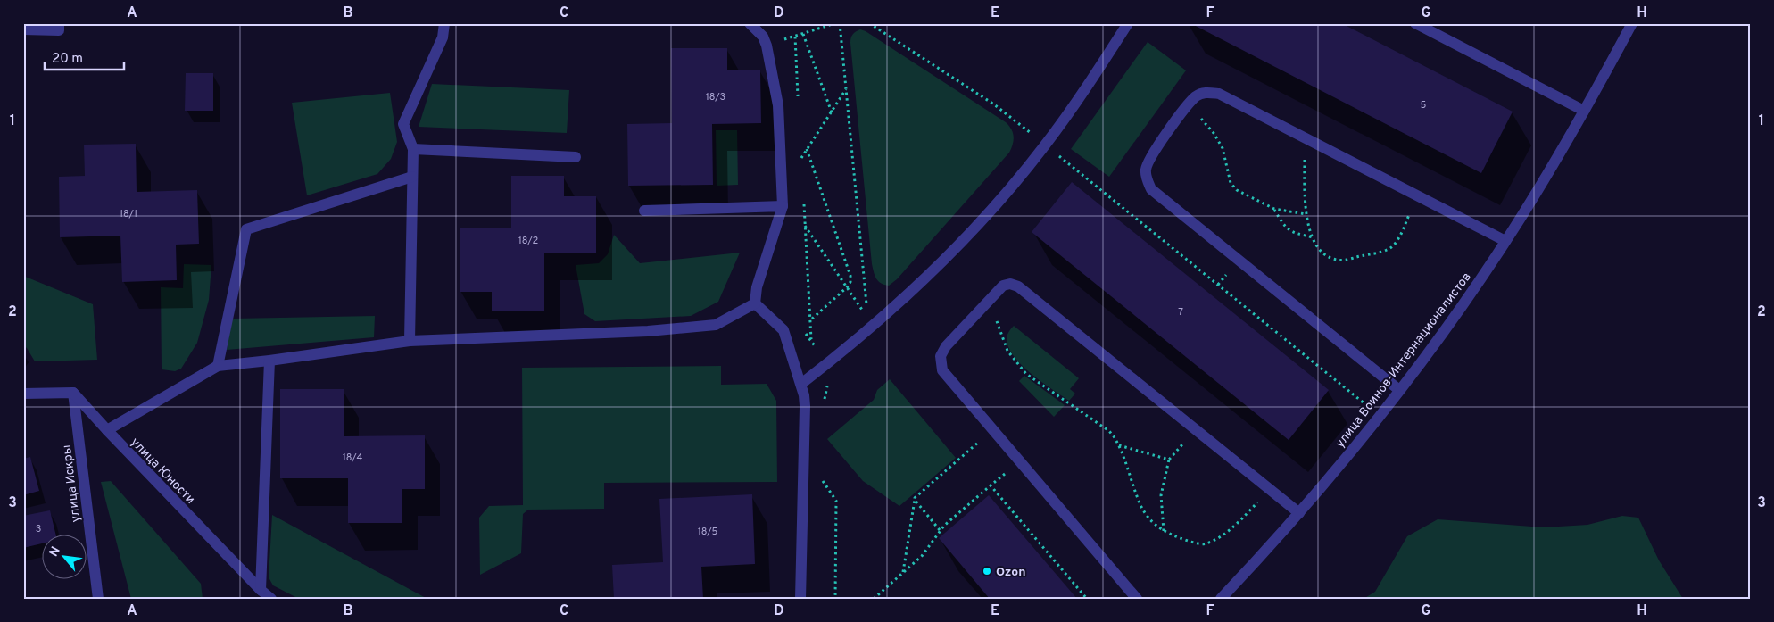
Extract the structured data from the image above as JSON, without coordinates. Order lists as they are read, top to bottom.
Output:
{
  "streets": {
    "street": ["улица Воинов-Интернационалистов", "улица Юности", "улица Искры"]
  },
  "crossings": [
    ["улица Юности", "улица Искры"]
  ],
  "places": ["Ozon"],
  "house_numbers": [
    "18/3",
    "5",
    "18/1",
    "18/2",
    "7",
    "18/4",
    "3",
    "18/5"
  ],
  "scale_bar": "20 m",
  "north": "top left",
  "grid": {
    "columns": [
      "A",
      "B",
      "C",
      "D",
      "E",
      "F",
      "G",
      "H"
    ],
    "rows": ["1", "2", "3"]
  }
}
